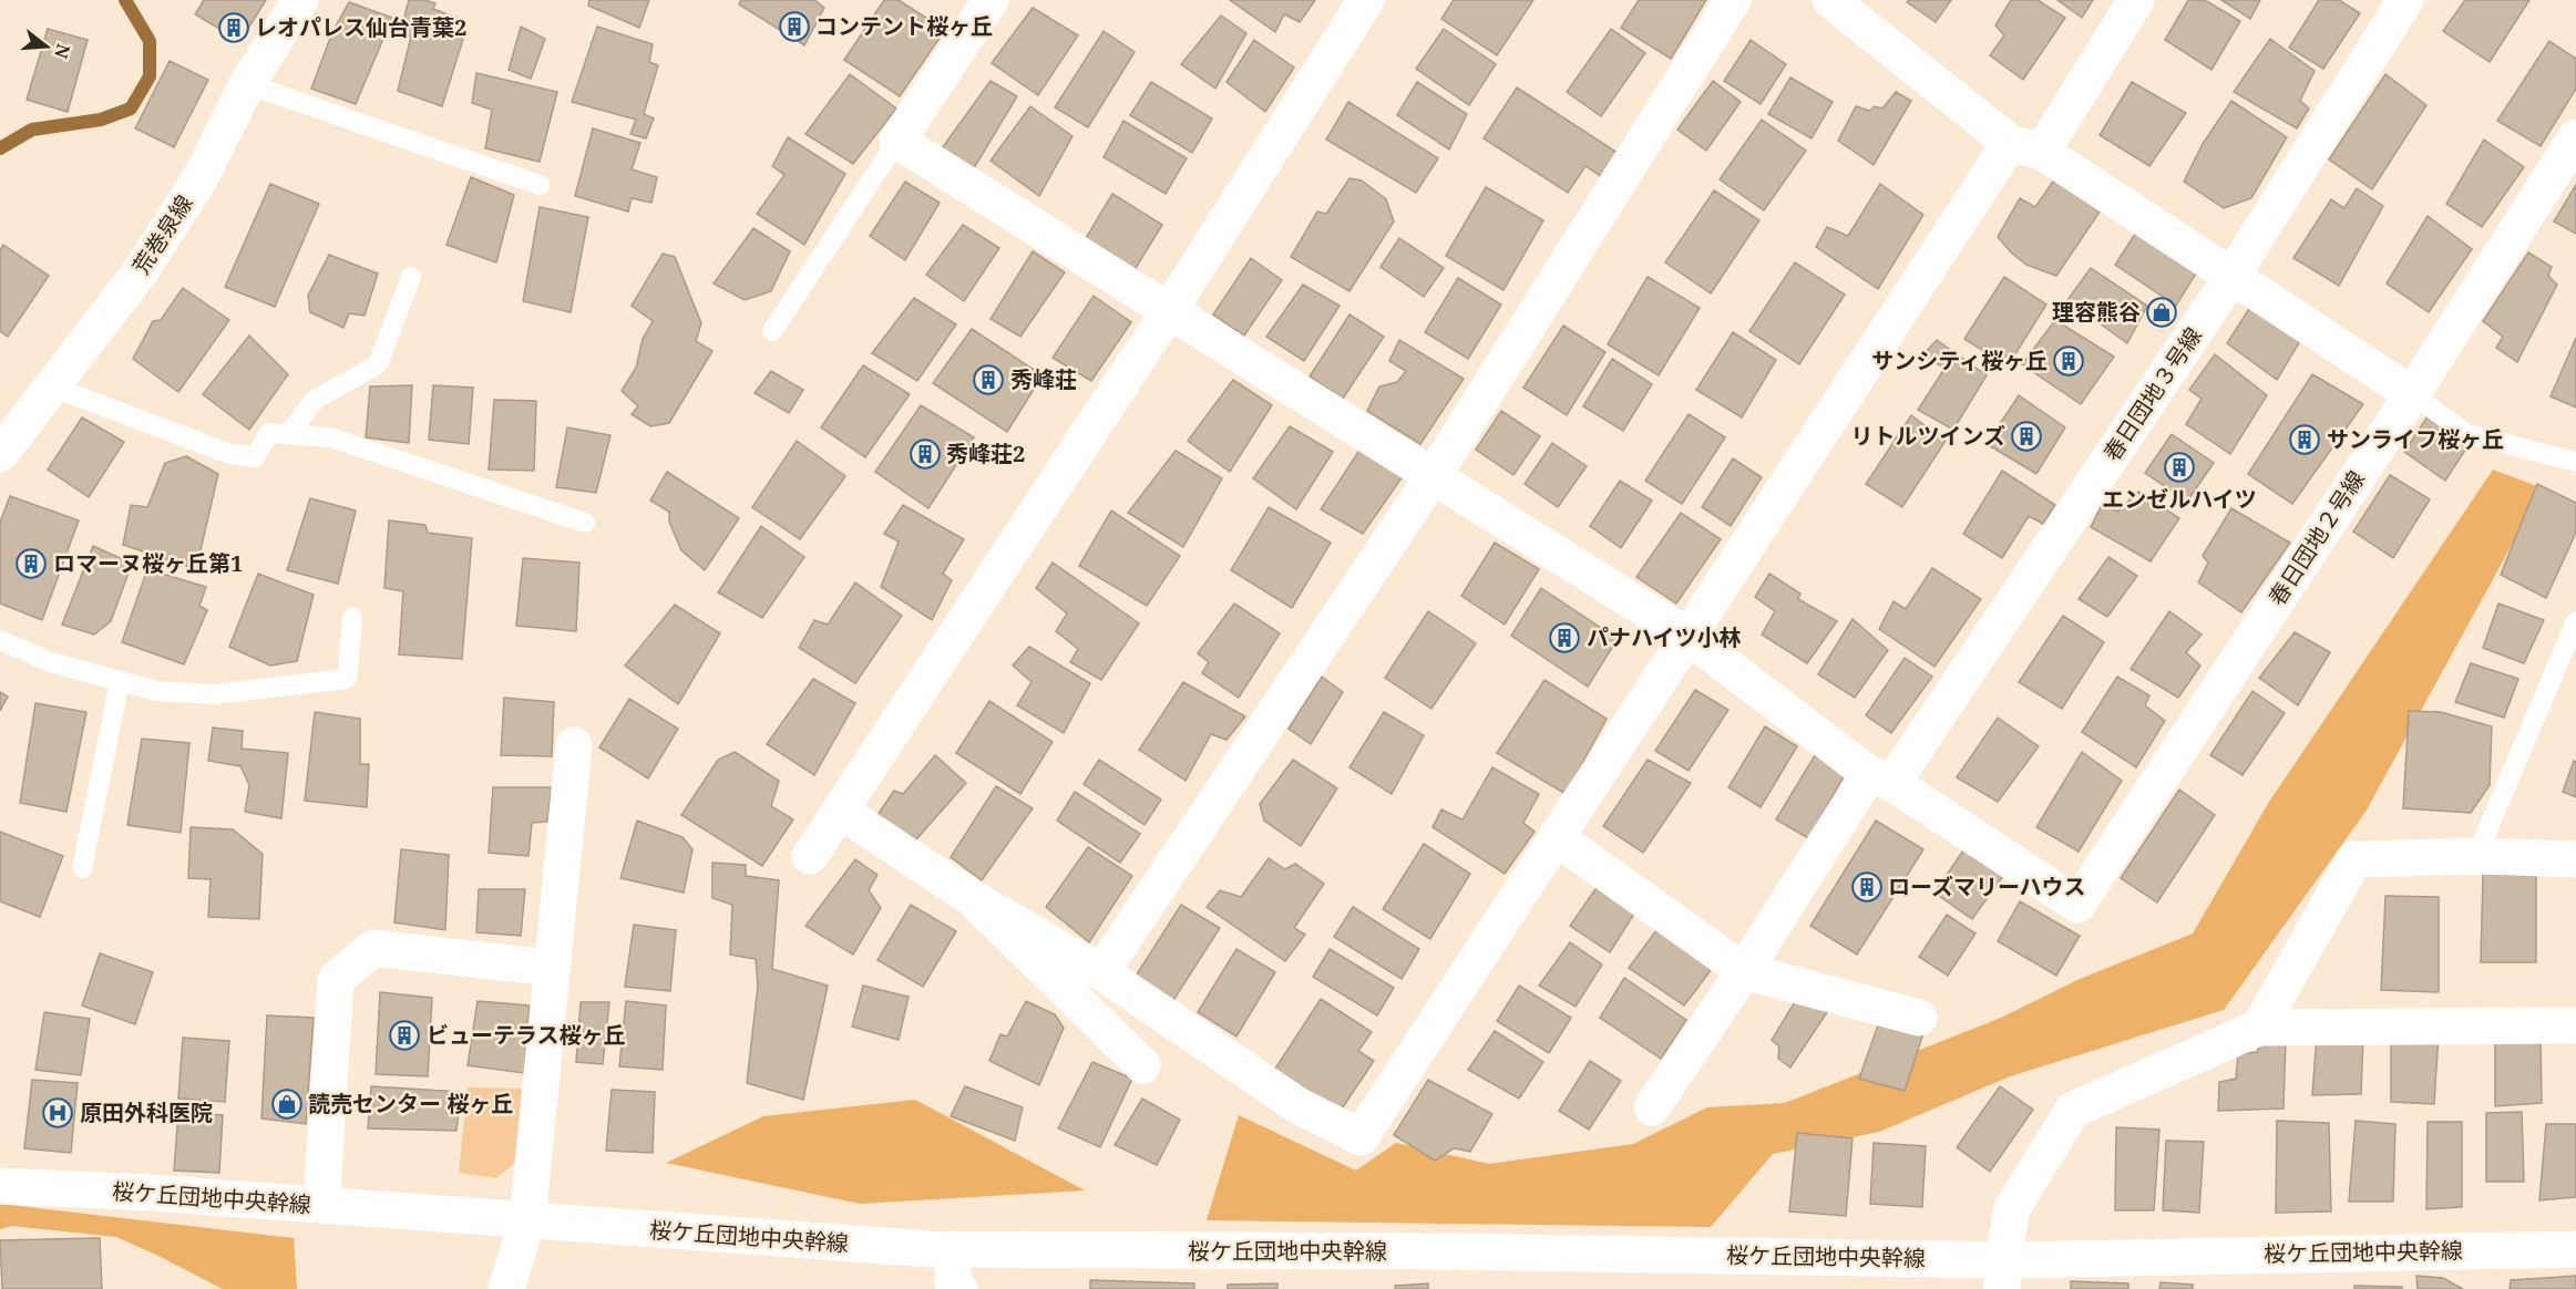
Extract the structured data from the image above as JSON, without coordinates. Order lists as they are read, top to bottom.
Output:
{
  "streets": {
    "street": [
      "荒巻泉線",
      "春日団地３号線",
      "春日団地２号線",
      "桜ケ丘団地中央幹線"
    ]
  },
  "crossings": [
    ["春日団地３号線", "春日団地２号線"]
  ],
  "places": {
    "building": [
      "コンテント桜ヶ丘",
      "レオパレス仙台青葉2",
      "サンシティ桜ヶ丘",
      "秀峰荘",
      "リトルツインズ",
      "サンライフ桜ヶ丘",
      "秀峰荘2",
      "エンゼルハイツ",
      "ロマーヌ桜ヶ丘第1",
      "パナハイツ小林",
      "ローズマリーハウス",
      "ビューテラス桜ヶ丘"
    ],
    "shop": ["理容熊谷", "読売センター 桜ヶ丘"],
    "hospital": ["原田外科医院"]
  },
  "north": "right"
}
